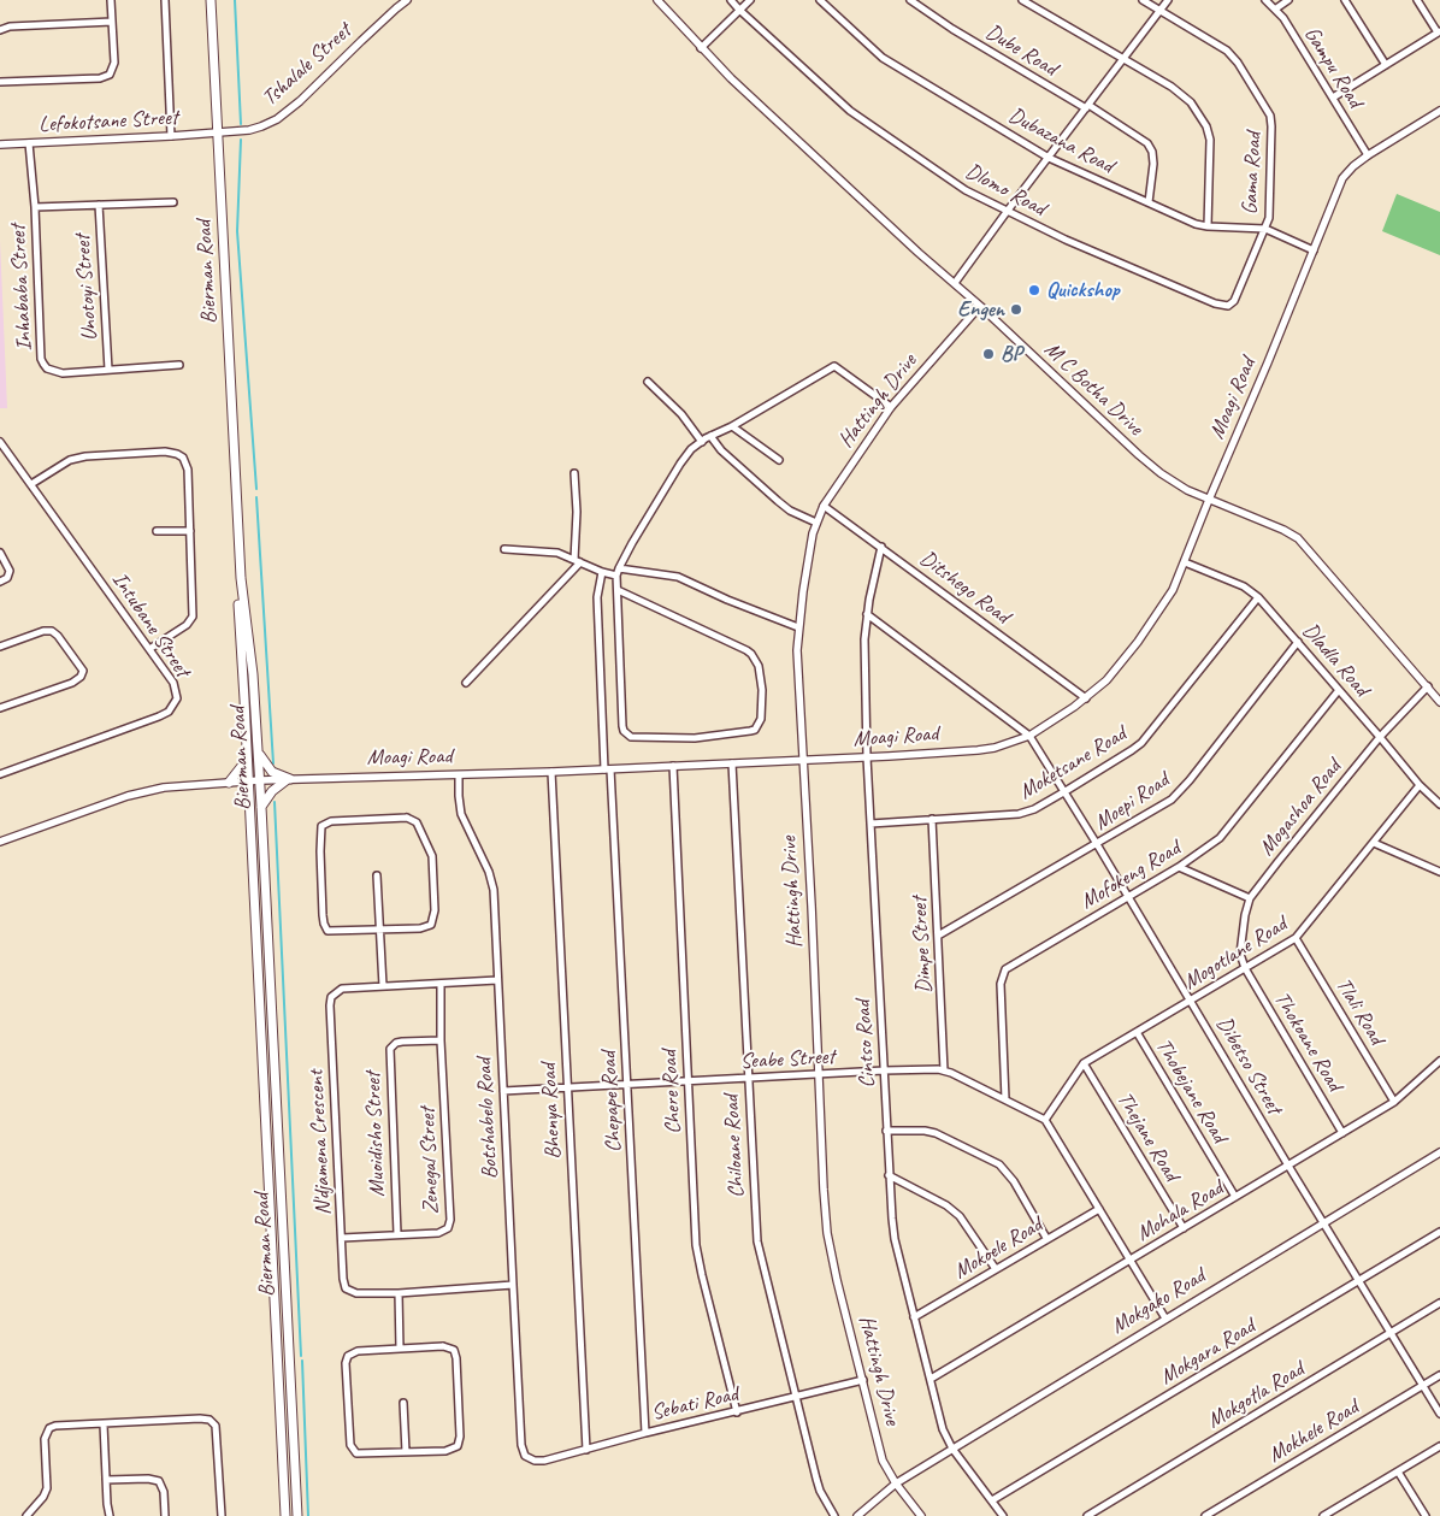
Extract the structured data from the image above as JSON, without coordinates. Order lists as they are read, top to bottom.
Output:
{
  "streets": {
    "main road": ["Bierman Road"],
    "street": [
      "Dube Road",
      "Tshalale Street",
      "Gampu Road",
      "Lefokotsane Street",
      "Dubazana Road",
      "Gama Road",
      "Dlomo Road",
      "Inhababa Street",
      "Unotoyi Street",
      "M C Botha Drive",
      "Moagi Road",
      "Hattingh Drive",
      "Ditshego Road",
      "Intubane Street",
      "Dladla Road",
      "Moketsane Road",
      "Moepi Road",
      "Mogashoa Road",
      "Mofokeng Road",
      "Dimpe Street",
      "Mogotlane Road",
      "Tlali Road",
      "Thokoane Road",
      "Cintso Road",
      "Seabe Street",
      "Dibetso Street",
      "Thobejane Road",
      "Chere Road",
      "Chepape Road",
      "Bhenya Road",
      "Botshabelo Road",
      "Muoidisho Street",
      "Thejane Road",
      "N'djamena Crescent",
      "Chiloane Road",
      "Zenegal Street",
      "Mohala Road",
      "Mokoele Road",
      "Mokgako Road",
      "Mokgara Road",
      "Mokgotla Road",
      "Sebati Road",
      "Mokhele Road"
    ]
  },
  "crossings": [
    ["Dube Road", "Dubazana Road"],
    ["Tshalale Street", "Lefokotsane Street"],
    ["Tshalale Street", "Bierman Road"],
    ["Gampu Road", "Moagi Road"],
    ["Lefokotsane Street", "Bierman Road"],
    ["Lefokotsane Street", "Inhababa Street"],
    ["Dubazana Road", "Gama Road"],
    ["Dubazana Road", "Dlomo Road"],
    ["Dubazana Road", "Moagi Road"],
    ["Gama Road", "Dlomo Road"],
    ["Bierman Road", "Moagi Road"],
    ["Inhababa Street", "Unotoyi Street"],
    ["M C Botha Drive", "Moagi Road"],
    ["M C Botha Drive", "Hattingh Drive"],
    ["M C Botha Drive", "Mogashoa Road"],
    ["Moagi Road", "Hattingh Drive"],
    ["Moagi Road", "Ditshego Road"],
    ["Moagi Road", "Dladla Road"],
    ["Moagi Road", "Cintso Road"],
    ["Moagi Road", "Dibetso Street"],
    ["Moagi Road", "Chere Road"],
    ["Moagi Road", "Chepape Road"],
    ["Moagi Road", "Bhenya Road"],
    ["Moagi Road", "Botshabelo Road"],
    ["Moagi Road", "Chiloane Road"],
    ["Hattingh Drive", "Ditshego Road"],
    ["Hattingh Drive", "Seabe Street"],
    ["Hattingh Drive", "Mokgako Road"],
    ["Hattingh Drive", "Sebati Road"],
    ["Ditshego Road", "Cintso Road"],
    ["Dladla Road", "Moketsane Road"],
    ["Dladla Road", "Moepi Road"],
    ["Dladla Road", "Mogashoa Road"],
    ["Dladla Road", "Mofokeng Road"],
    ["Dladla Road", "Mogotlane Road"],
    ["Moketsane Road", "Dimpe Street"],
    ["Moketsane Road", "Cintso Road"],
    ["Moketsane Road", "Dibetso Street"],
    ["Moepi Road", "Dimpe Street"],
    ["Moepi Road", "Dibetso Street"],
    ["Mogashoa Road", "Mogotlane Road"],
    ["Mogashoa Road", "Thokoane Road"],
    ["Mofokeng Road", "Seabe Street"],
    ["Mofokeng Road", "Dibetso Street"],
    ["Dimpe Street", "Seabe Street"],
    ["Mogotlane Road", "Tlali Road"],
    ["Mogotlane Road", "Thokoane Road"],
    ["Mogotlane Road", "Seabe Street"],
    ["Mogotlane Road", "Dibetso Street"],
    ["Mogotlane Road", "Thobejane Road"],
    ["Mogotlane Road", "Thejane Road"],
    ["Tlali Road", "Mohala Road"],
    ["Thokoane Road", "Mohala Road"],
    ["Cintso Road", "Seabe Street"],
    ["Cintso Road", "Mohala Road"],
    ["Cintso Road", "Mokoele Road"],
    ["Cintso Road", "Mokgako Road"],
    ["Cintso Road", "Mokgara Road"],
    ["Seabe Street", "Chere Road"],
    ["Seabe Street", "Chepape Road"],
    ["Seabe Street", "Bhenya Road"],
    ["Seabe Street", "Botshabelo Road"],
    ["Seabe Street", "Chiloane Road"],
    ["Dibetso Street", "Mohala Road"],
    ["Dibetso Street", "Mokgako Road"],
    ["Dibetso Street", "Mokgara Road"],
    ["Dibetso Street", "Mokgotla Road"],
    ["Dibetso Street", "Mokhele Road"],
    ["Thobejane Road", "Mohala Road"],
    ["Chere Road", "Sebati Road"],
    ["Chepape Road", "Sebati Road"],
    ["Bhenya Road", "Sebati Road"],
    ["Botshabelo Road", "N'djamena Crescent"],
    ["Botshabelo Road", "Sebati Road"],
    ["Muoidisho Street", "Zenegal Street"],
    ["Thejane Road", "Mohala Road"],
    ["N'djamena Crescent", "Zenegal Street"],
    ["Chiloane Road", "Sebati Road"]
  ],
  "places": ["Quickshop", "Engen", "BP"]
}
